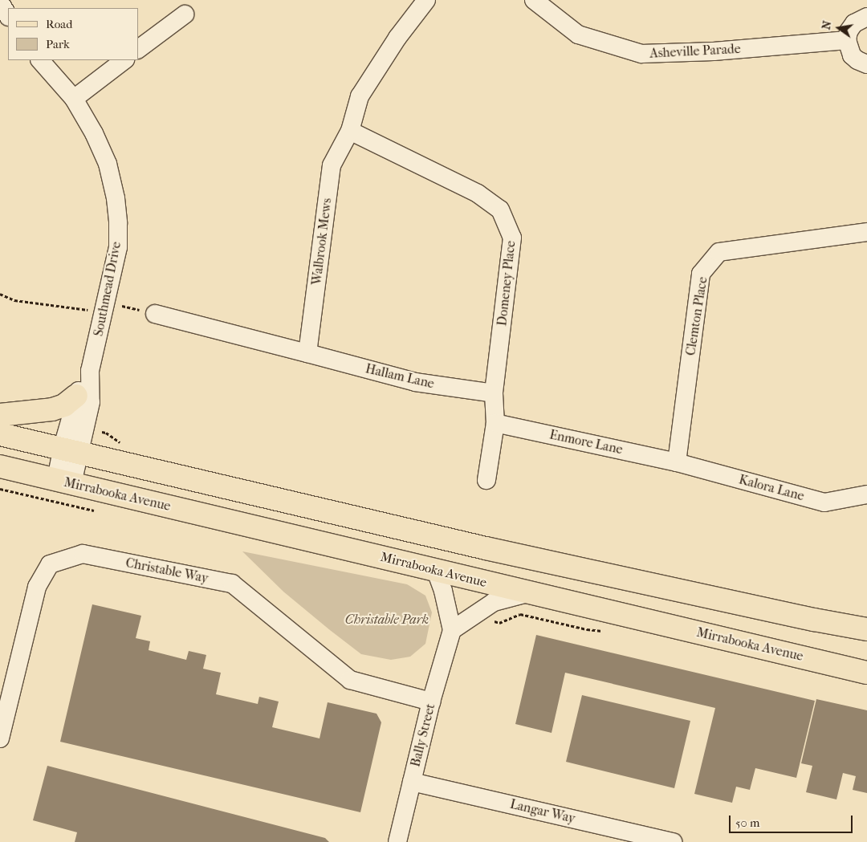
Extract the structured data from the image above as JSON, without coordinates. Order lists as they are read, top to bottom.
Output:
{
  "streets": {
    "main road": ["Mirrabooka Avenue"],
    "street": [
      "Asheville Parade",
      "Walbrook Mews",
      "Domeney Place",
      "Southmead Drive",
      "Clemton Place",
      "Hallam Lane",
      "Enmore Lane",
      "Kalora Lane",
      "Christable Way",
      "Bally Street",
      "Langar Way"
    ]
  },
  "crossings": [
    ["Walbrook Mews", "Domeney Place"],
    ["Walbrook Mews", "Hallam Lane"],
    ["Domeney Place", "Hallam Lane"],
    ["Domeney Place", "Enmore Lane"],
    ["Southmead Drive", "Mirrabooka Avenue"],
    ["Clemton Place", "Enmore Lane"],
    ["Clemton Place", "Kalora Lane"],
    ["Enmore Lane", "Kalora Lane"],
    ["Mirrabooka Avenue", "Bally Street"],
    ["Christable Way", "Bally Street"],
    ["Bally Street", "Langar Way"]
  ],
  "parks": ["Christable Park"],
  "legend": ["Road", "Park"],
  "scale_bar": "50 m",
  "north": "left"
}
